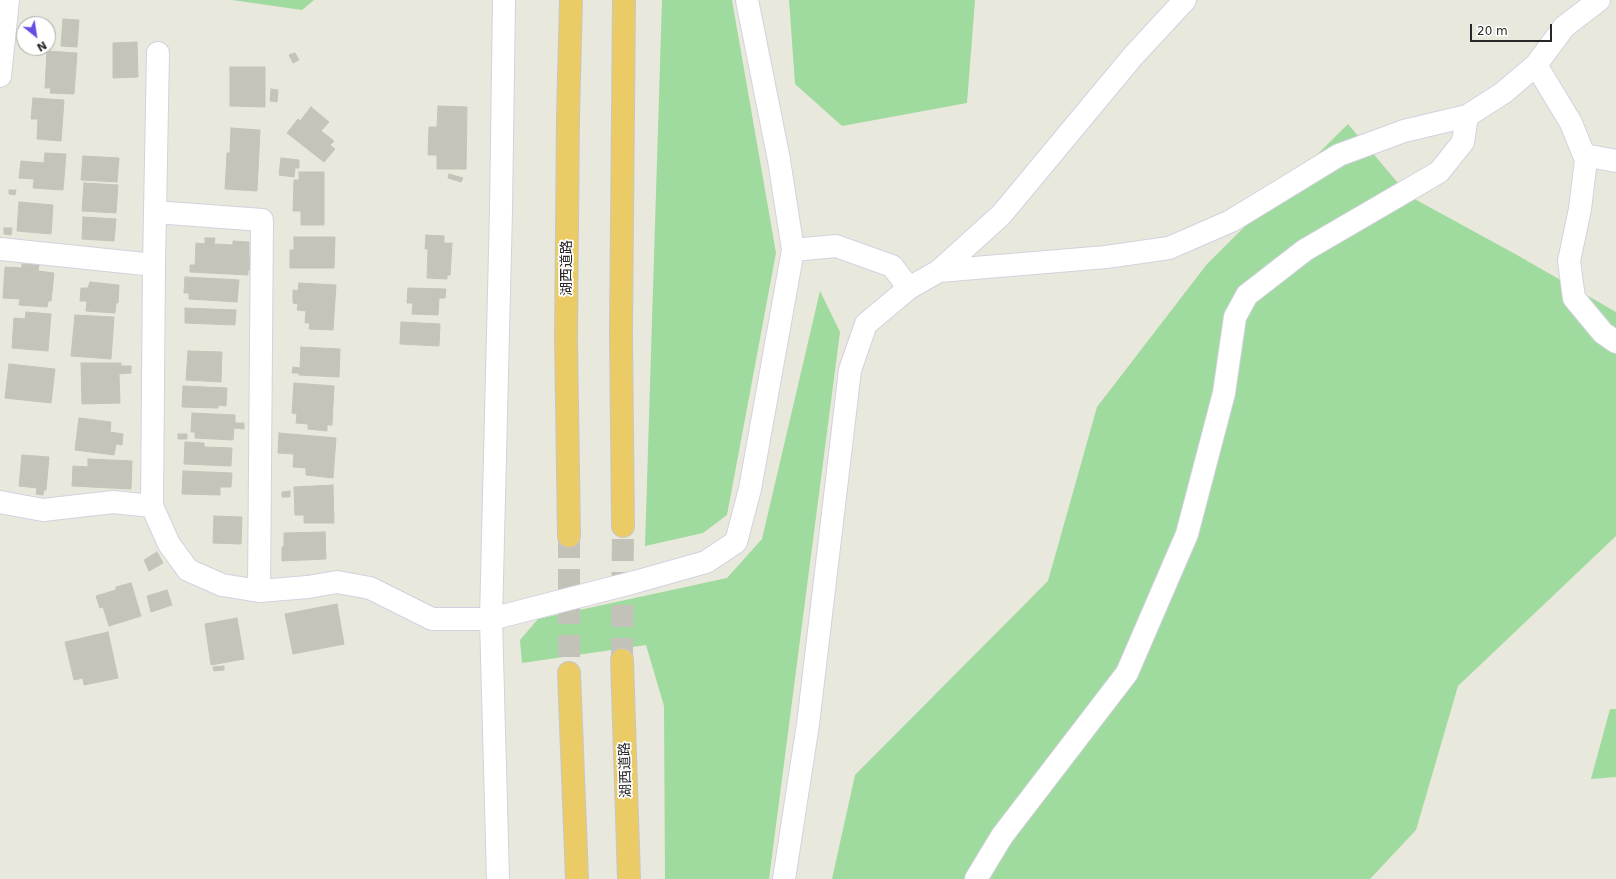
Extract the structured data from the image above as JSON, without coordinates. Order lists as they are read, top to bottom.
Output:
{
  "streets": {
    "highway": ["湖西道路"]
  },
  "scale_bar": "20 m",
  "north": "bottom right"
}
